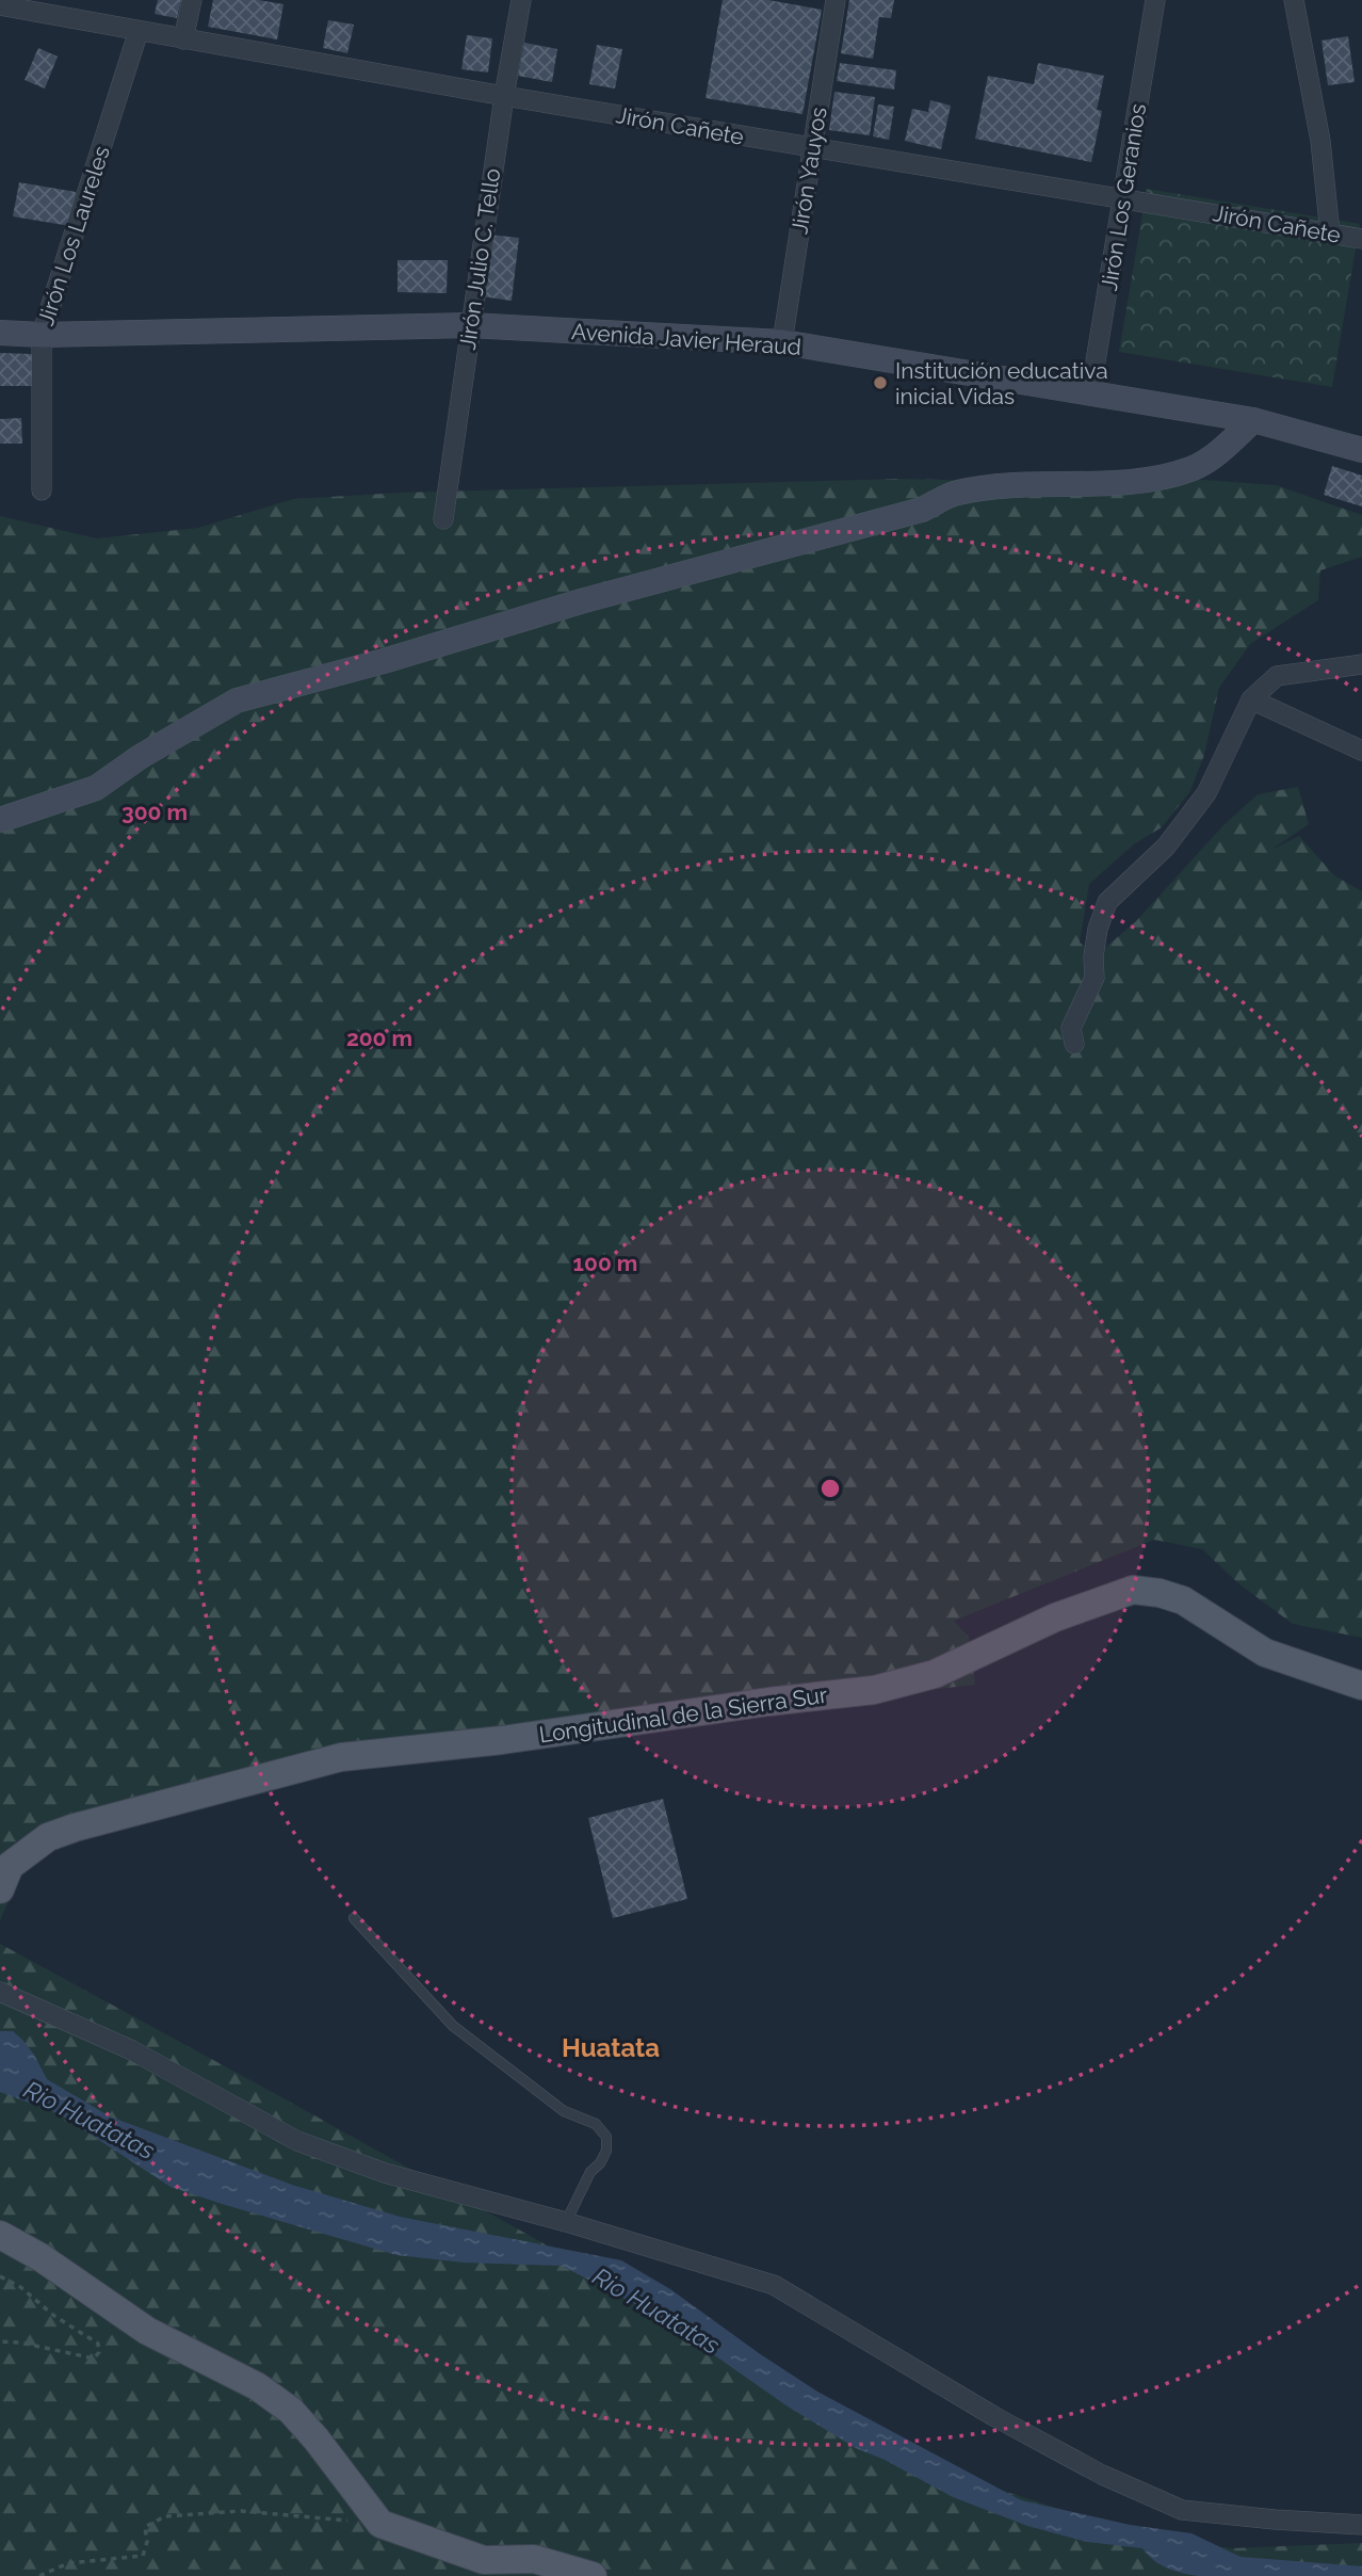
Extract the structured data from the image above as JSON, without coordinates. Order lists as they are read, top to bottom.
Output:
{
  "streets": {
    "main road": ["Avenida Javier Heraud", "Longitudinal de la Sierra Sur"],
    "street": [
      "Jirón Cañete",
      "Jirón Yauyos",
      "Jirón Los Geranios",
      "Jirón Los Laureles",
      "Jirón Julio C. Tello"
    ]
  },
  "crossings": [
    ["Jirón Cañete", "Jirón Yauyos"],
    ["Jirón Cañete", "Jirón Los Geranios"],
    ["Jirón Cañete", "Jirón Los Laureles"],
    ["Jirón Cañete", "Jirón Julio C. Tello"],
    ["Jirón Yauyos", "Avenida Javier Heraud"],
    ["Jirón Los Geranios", "Avenida Javier Heraud"],
    ["Jirón Los Laureles", "Avenida Javier Heraud"],
    ["Jirón Julio C. Tello", "Avenida Javier Heraud"]
  ],
  "districts": ["Huatata"],
  "water": ["Rio Huatatas"],
  "places": ["Institución educativa inicial Vidas"],
  "rings": ["300 m", "200 m", "100 m"]
}
